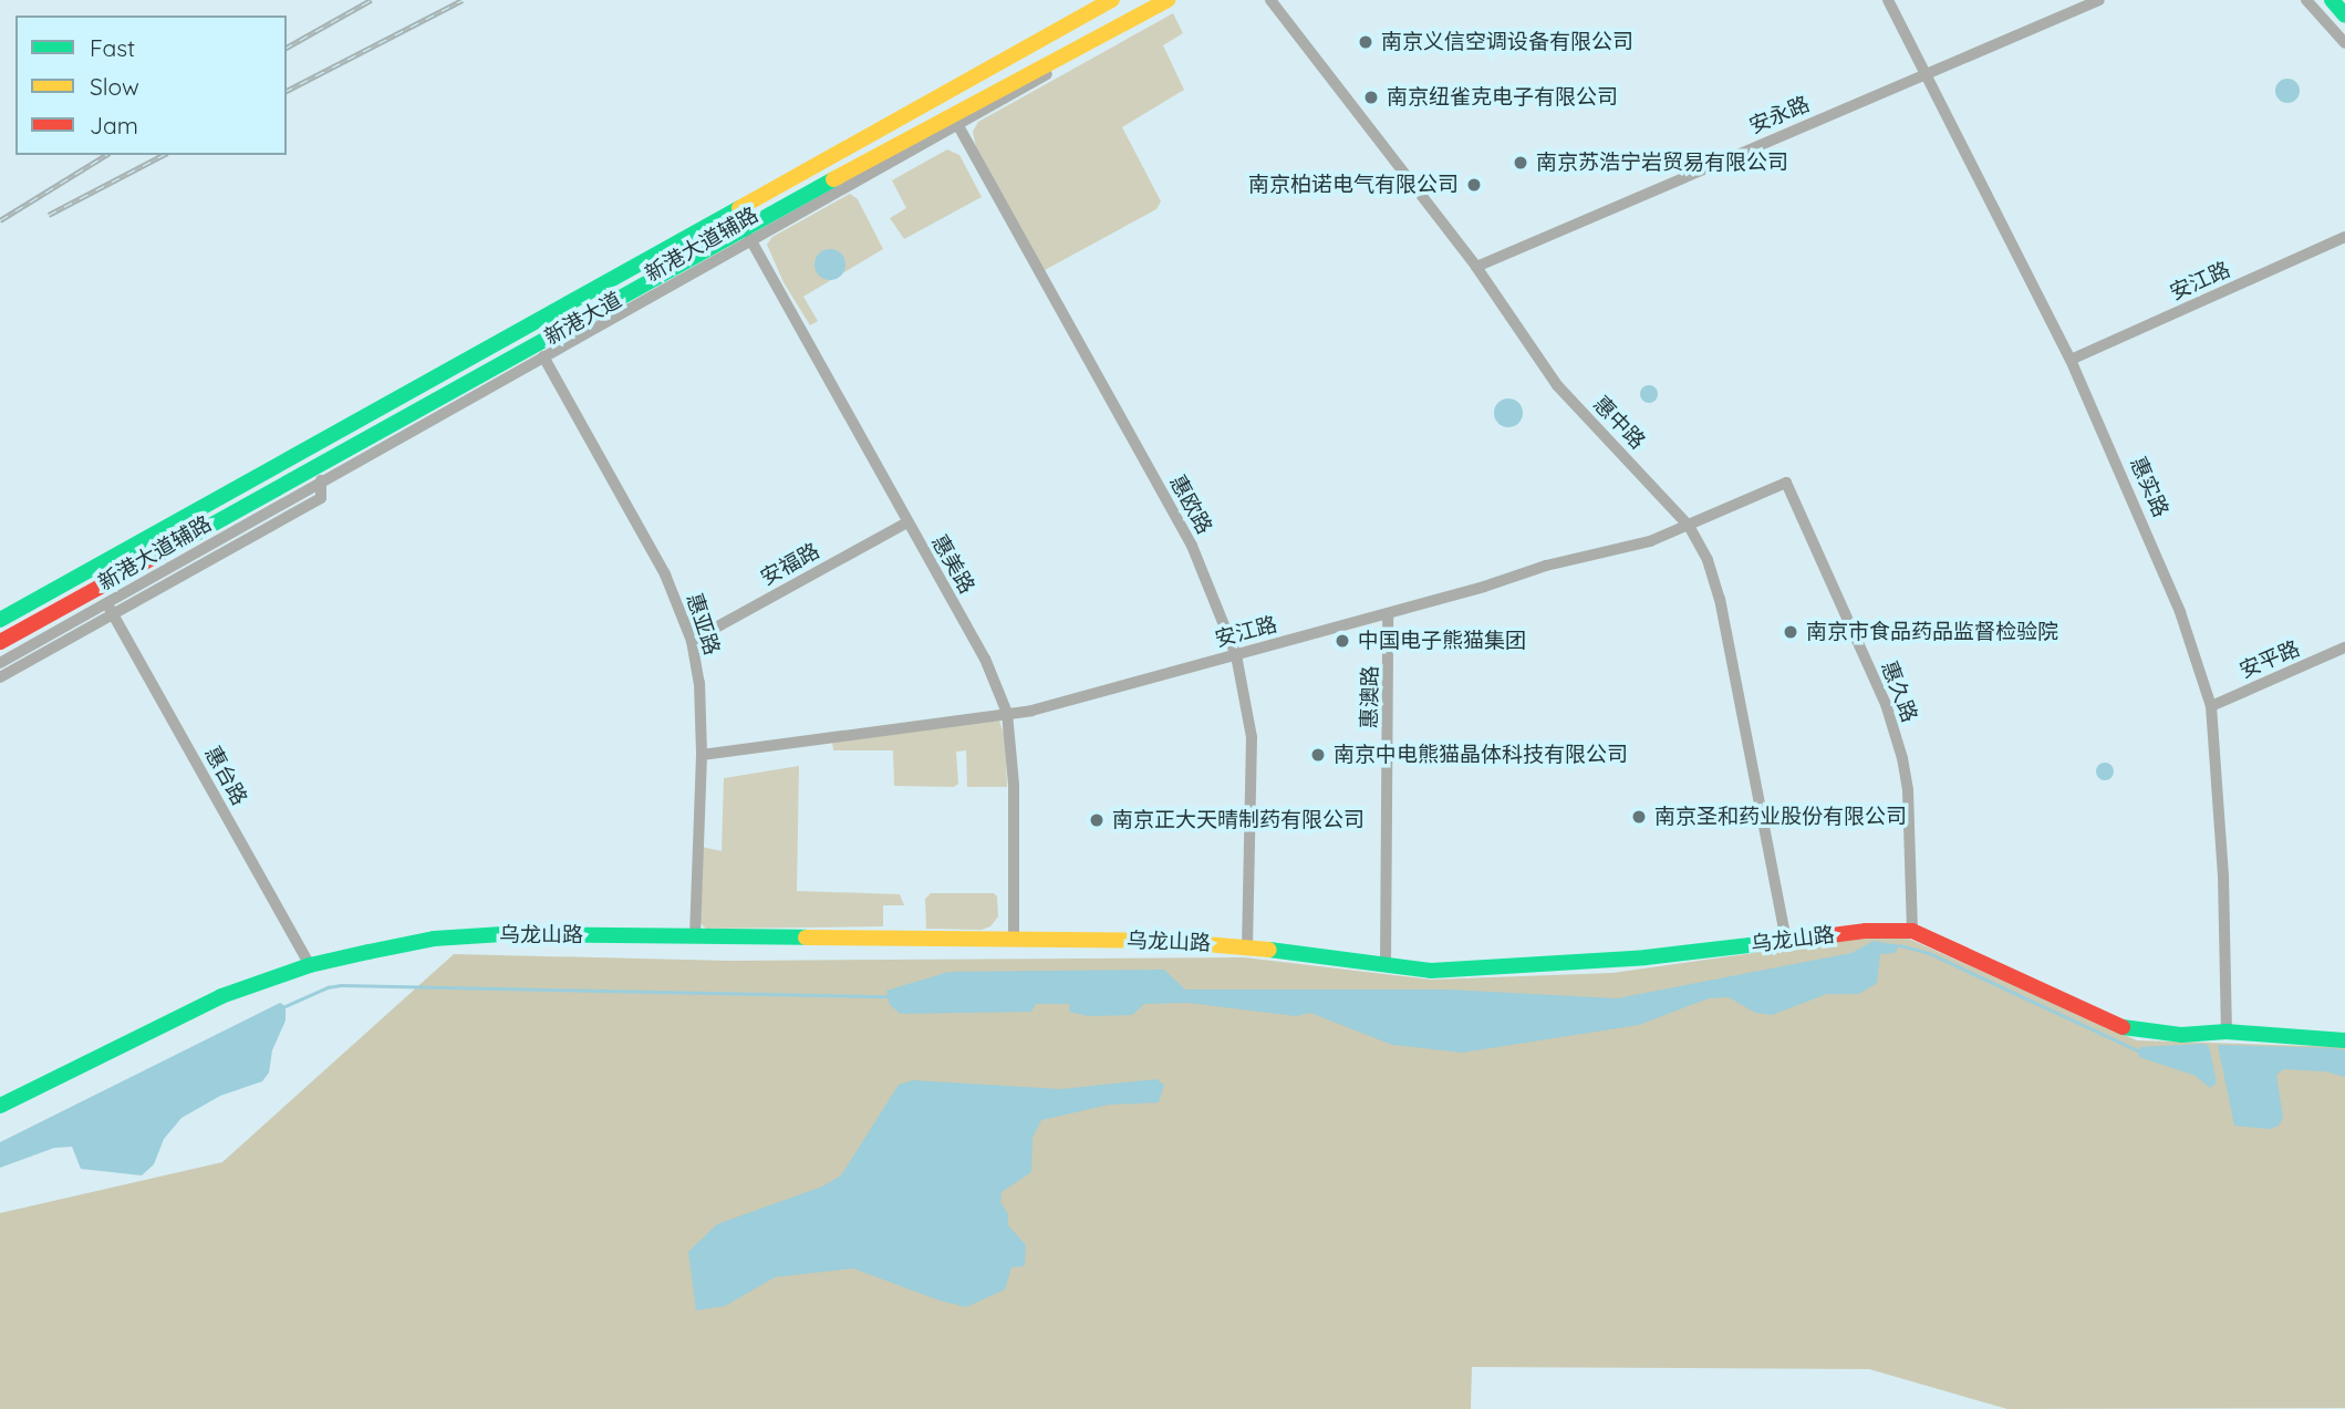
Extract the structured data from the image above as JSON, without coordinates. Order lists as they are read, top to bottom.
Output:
{
  "streets": {
    "main road": ["新港大道", "乌龙山路"],
    "street": [
      "安永路",
      "新港大道辅路",
      "安江路",
      "惠中路",
      "惠实路",
      "惠欧路",
      "安福路",
      "惠美路",
      "惠亚路",
      "安平路",
      "惠久路",
      "惠澳路",
      "惠台路"
    ]
  },
  "crossings": [
    ["安永路", "惠中路"],
    ["安永路", "惠实路"],
    ["新港大道辅路", "惠欧路"],
    ["新港大道辅路", "惠美路"],
    ["新港大道辅路", "惠亚路"],
    ["新港大道辅路", "惠台路"],
    ["安江路", "惠中路"],
    ["安江路", "惠实路"],
    ["安江路", "惠欧路"],
    ["安江路", "惠美路"],
    ["安江路", "惠亚路"],
    ["安江路", "惠久路"],
    ["安江路", "惠澳路"],
    ["惠中路", "乌龙山路"],
    ["惠实路", "安平路"],
    ["惠实路", "乌龙山路"],
    ["惠欧路", "乌龙山路"],
    ["安福路", "惠美路"],
    ["安福路", "惠亚路"],
    ["惠美路", "乌龙山路"],
    ["惠亚路", "乌龙山路"],
    ["惠久路", "乌龙山路"],
    ["惠澳路", "乌龙山路"],
    ["惠台路", "乌龙山路"]
  ],
  "places": [
    "南京义信空调设备有限公司",
    "南京纽雀克电子有限公司",
    "南京苏浩宁岩贸易有限公司",
    "南京柏诺电气有限公司",
    "南京市食品药品监督检验院",
    "中国电子熊猫集团",
    "南京中电熊猫晶体科技有限公司",
    "南京圣和药业股份有限公司",
    "南京正大天晴制药有限公司"
  ],
  "legend": ["Fast", "Slow", "Jam"]
}
